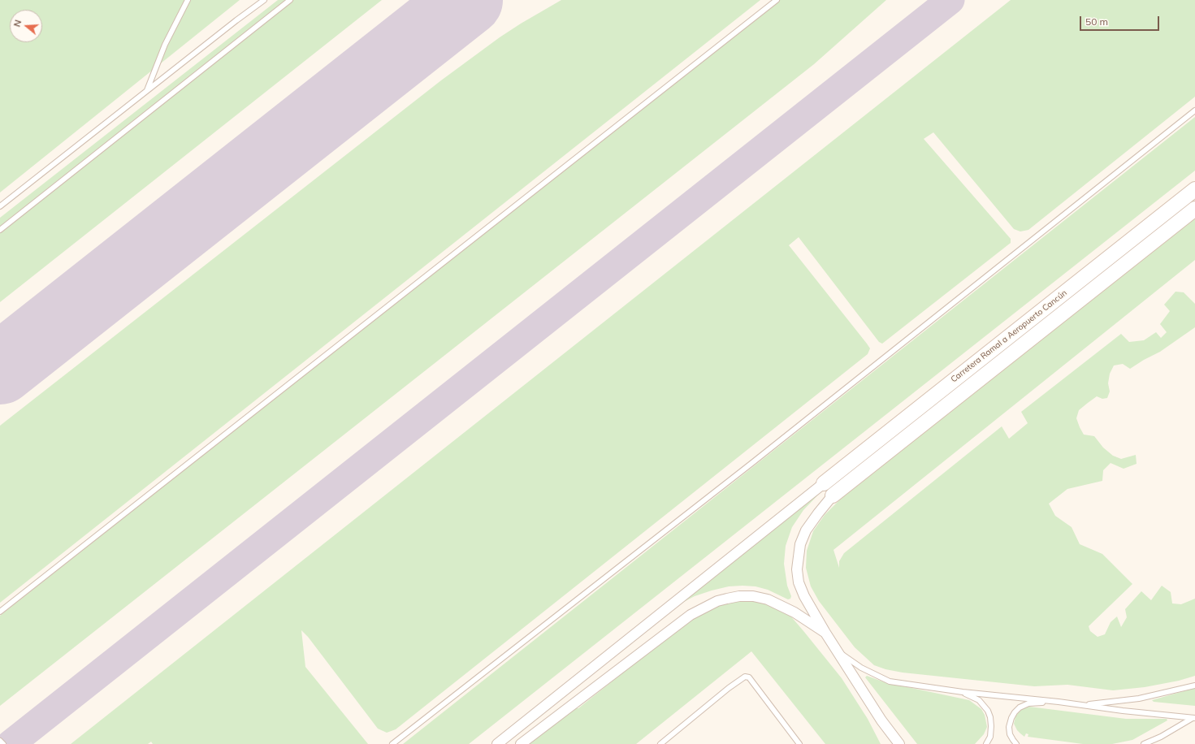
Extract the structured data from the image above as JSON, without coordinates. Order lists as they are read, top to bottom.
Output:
{
  "streets": {
    "main road": ["Carretera Ramal a Aeropuerto Cancún"]
  },
  "scale_bar": "50 m",
  "north": "left"
}
